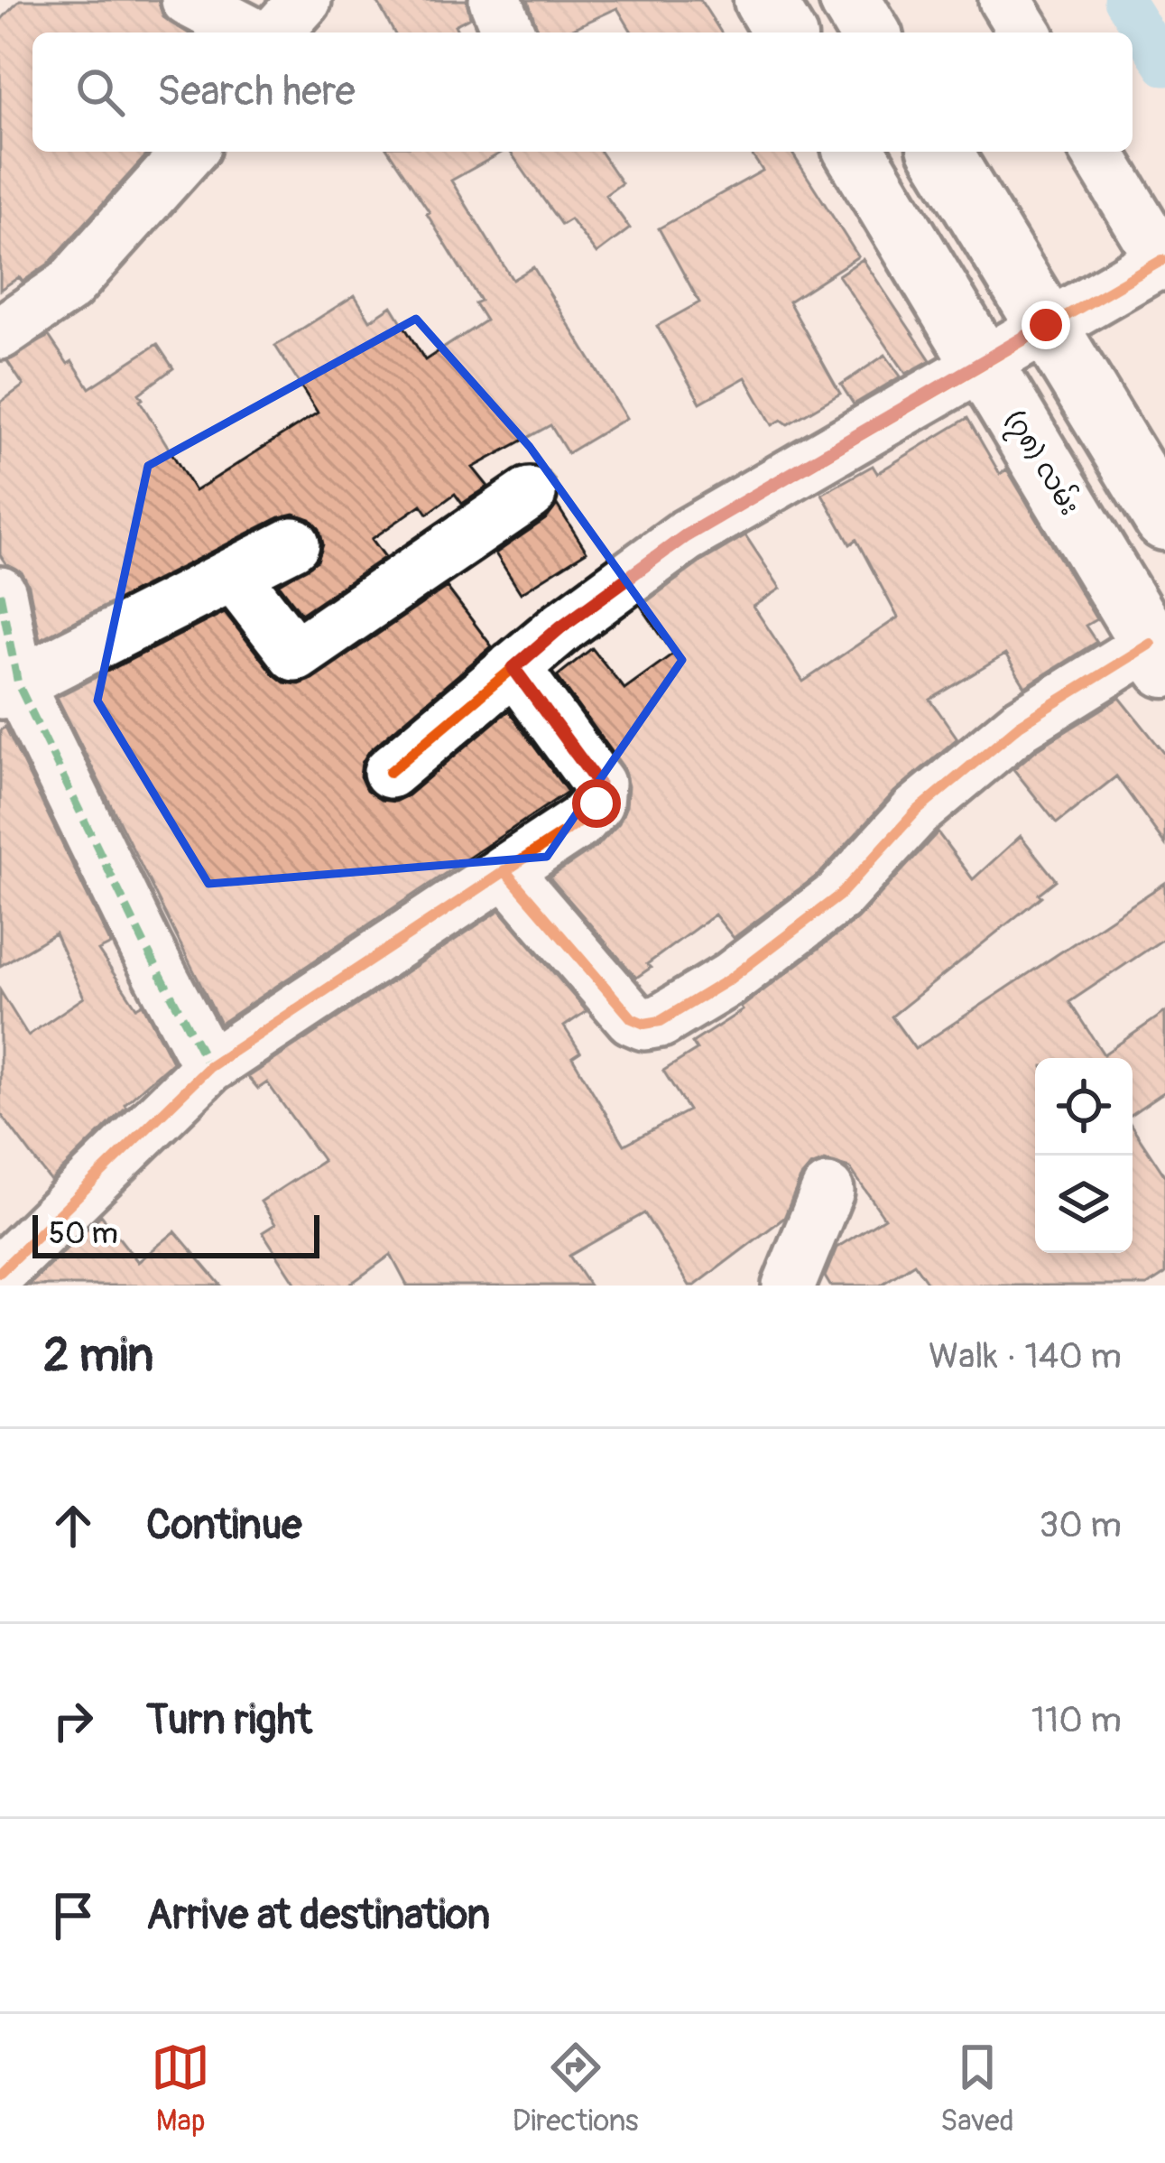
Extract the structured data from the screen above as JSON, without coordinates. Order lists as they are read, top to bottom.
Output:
{
  "streets": {
    "main road": ["(၇၈) လမ်း"]
  },
  "scale_bar": "50 m",
  "page": {
    "search": "Search here",
    "scale": "50 m",
    "heading": ["2 min", "Walk · 140 m"],
    "list": [
      ["Continue", "30 m"],
      ["Turn right", "110 m"],
      "Arrive at destination"
    ],
    "nav": ["Map", "Directions", "Saved"]
  }
}
